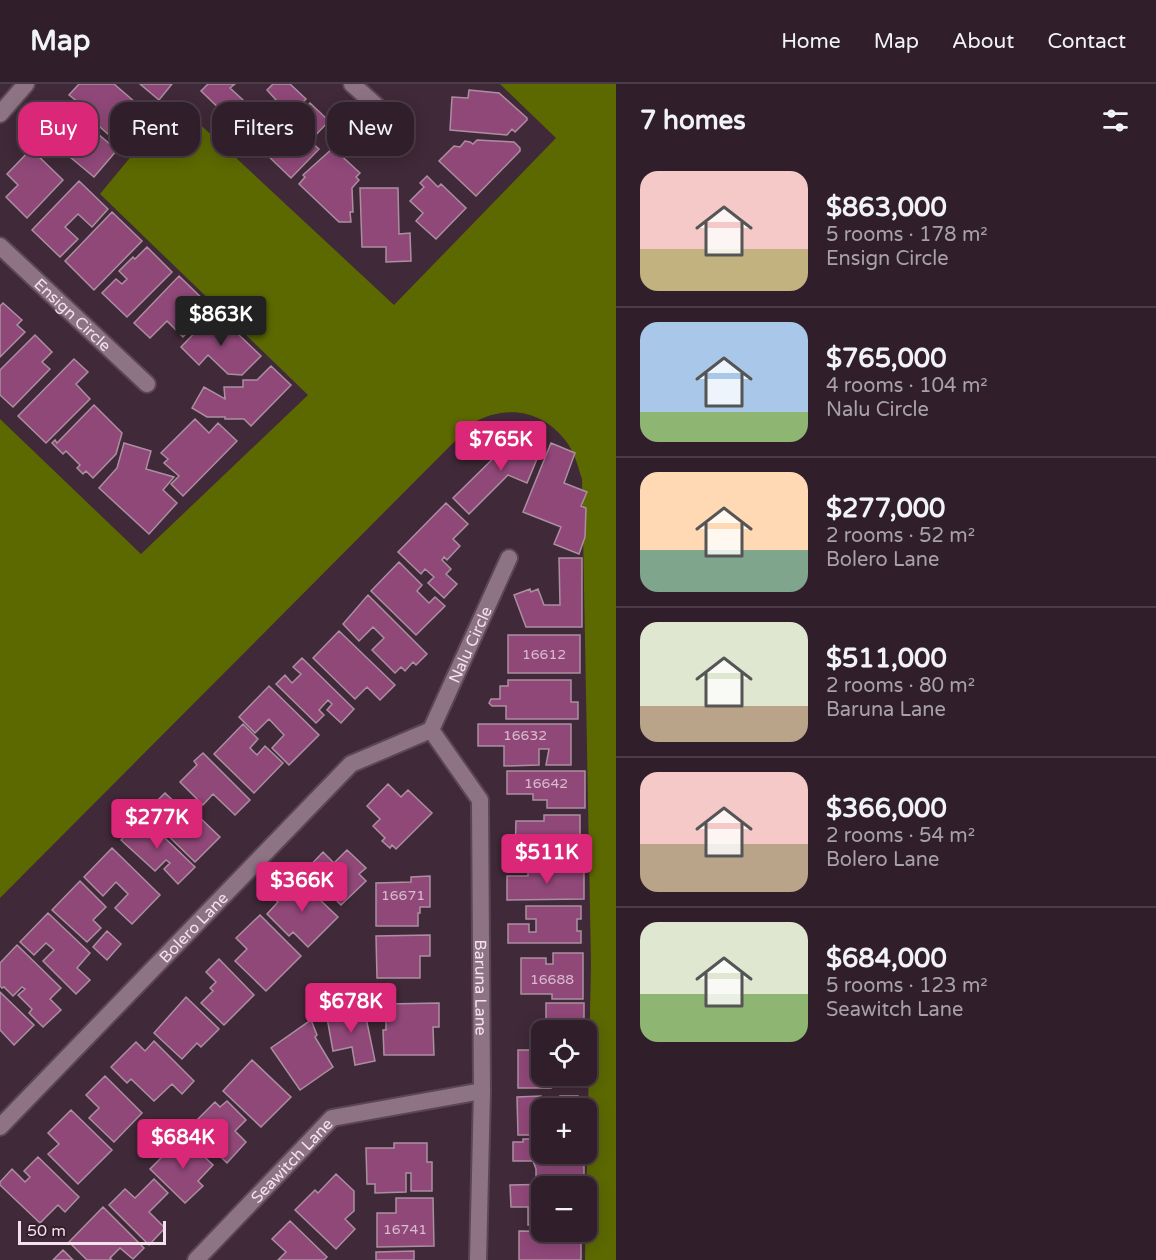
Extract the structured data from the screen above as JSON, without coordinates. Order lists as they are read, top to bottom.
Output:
{
  "streets": {
    "street": [
      "Ensign Circle",
      "Nalu Circle",
      "Bolero Lane",
      "Baruna Lane",
      "Seawitch Lane"
    ]
  },
  "crossings": [
    ["Nalu Circle", "Bolero Lane"],
    ["Nalu Circle", "Baruna Lane"],
    ["Bolero Lane", "Baruna Lane"],
    ["Baruna Lane", "Seawitch Lane"]
  ],
  "house_numbers": [
    "16612",
    "16632",
    "16642",
    "16671",
    "16688",
    "16741"
  ],
  "scale_bar": "50 m",
  "page": {
    "header": "Map",
    "nav": [
      "Home",
      "Map",
      "About",
      "Contact"
    ],
    "heading": "7 homes",
    "chip": [
      "Buy",
      "Rent",
      "Filters",
      "New"
    ],
    "list": [
      {
        "name": "$863,000",
        "note": "5 rooms · 178 m² · Ensign Circle"
      },
      {
        "name": "$765,000",
        "note": "4 rooms · 104 m² · Nalu Circle"
      },
      {
        "name": "$277,000",
        "note": "2 rooms · 52 m² · Bolero Lane"
      },
      {
        "name": "$511,000",
        "note": "2 rooms · 80 m² · Baruna Lane"
      },
      {
        "name": "$366,000",
        "note": "2 rooms · 54 m² · Bolero Lane"
      },
      {
        "name": "$684,000",
        "note": "5 rooms · 123 m² · Seawitch Lane"
      }
    ],
    "price": [
      "$863K",
      "$765K",
      "$277K",
      "$511K",
      "$366K",
      "$678K",
      "$684K"
    ],
    "map_buttons": ["+", "−"],
    "scale": "50 m"
  }
}
